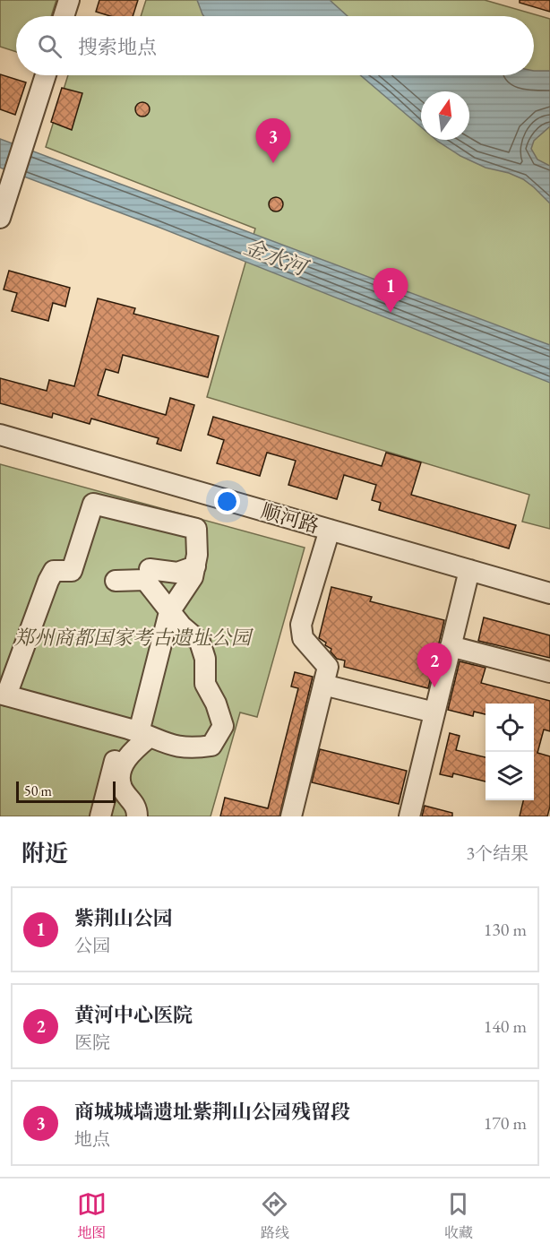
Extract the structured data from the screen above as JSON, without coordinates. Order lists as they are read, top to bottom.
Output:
{
  "streets": {
    "street": ["顺河路"]
  },
  "water": ["金水河"],
  "parks": ["郑州商都国家考古遗址公园"],
  "scale_bar": "50 m",
  "north": "top",
  "page": {
    "search": "搜索地点",
    "pins": ["3", "1", "2"],
    "scale": "50 m",
    "heading": ["附近", "3个结果"],
    "list": [
      {
        "mark": "1",
        "name": "紫荆山公园",
        "note": "公园",
        "value": "130 m"
      },
      {
        "mark": "2",
        "name": "黄河中心医院",
        "note": "医院",
        "value": "140 m"
      },
      {
        "mark": "3",
        "name": "商城城墙遗址紫荆山公园残留段",
        "note": "地点",
        "value": "170 m"
      }
    ],
    "nav": ["地图", "路线", "收藏"]
  }
}
